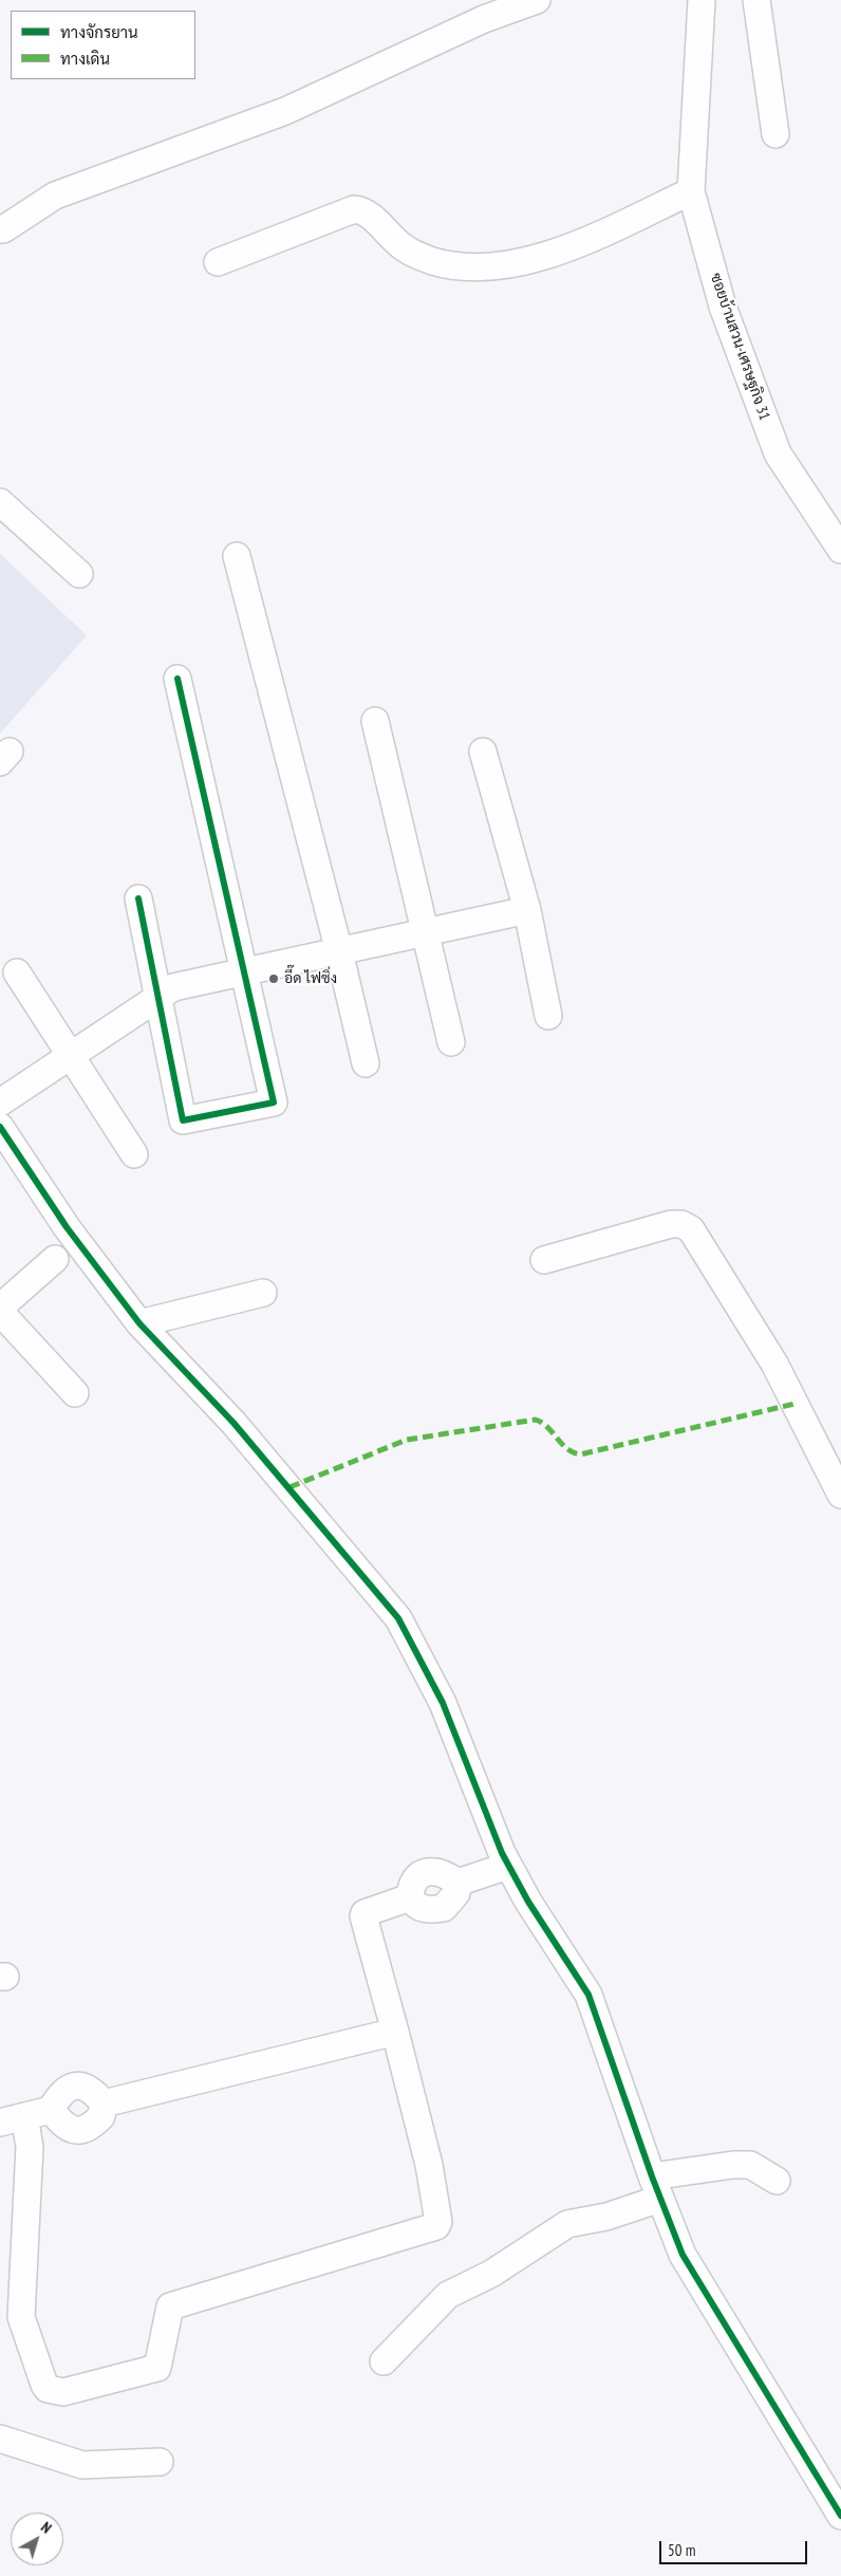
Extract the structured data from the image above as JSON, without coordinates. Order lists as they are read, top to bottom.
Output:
{
  "streets": {
    "street": ["ซอยบ้านสวน-เศรษฐกิจ 31"]
  },
  "places": ["อี๊ด ไฟซิ่ง"],
  "legend": ["ทางจักรยาน", "ทางเดิน"],
  "scale_bar": "50 m",
  "north": "top right"
}
